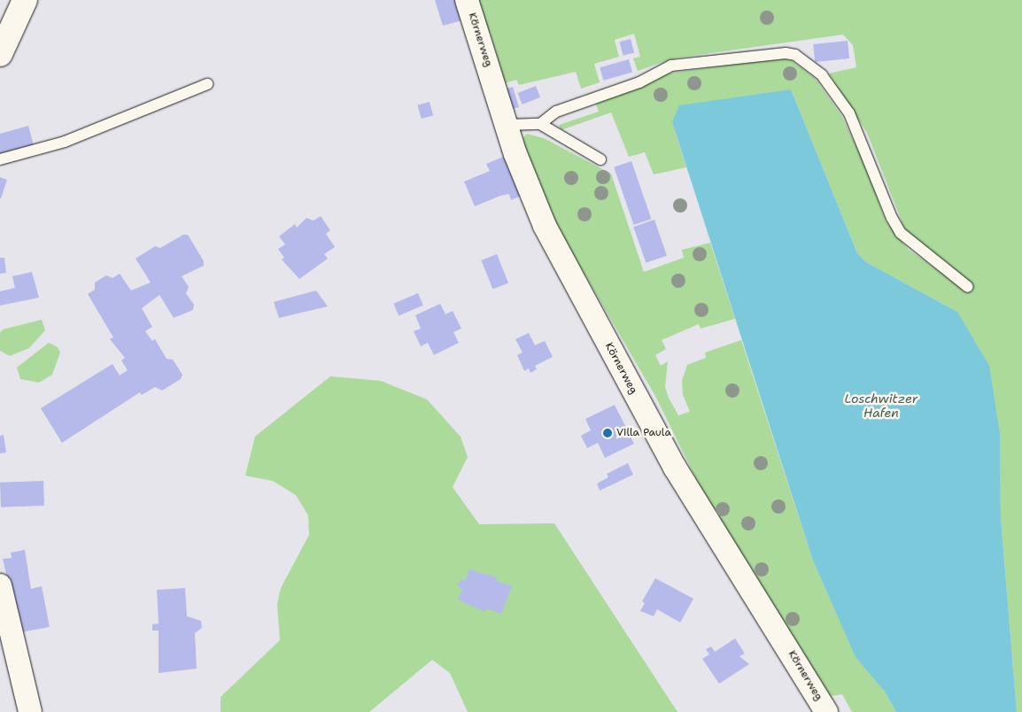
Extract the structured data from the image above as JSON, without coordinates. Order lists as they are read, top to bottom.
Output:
{
  "streets": {
    "street": ["Körnerweg"]
  },
  "water": ["Loschwitzer Hafen"],
  "places": ["Villa Paula"]
}
